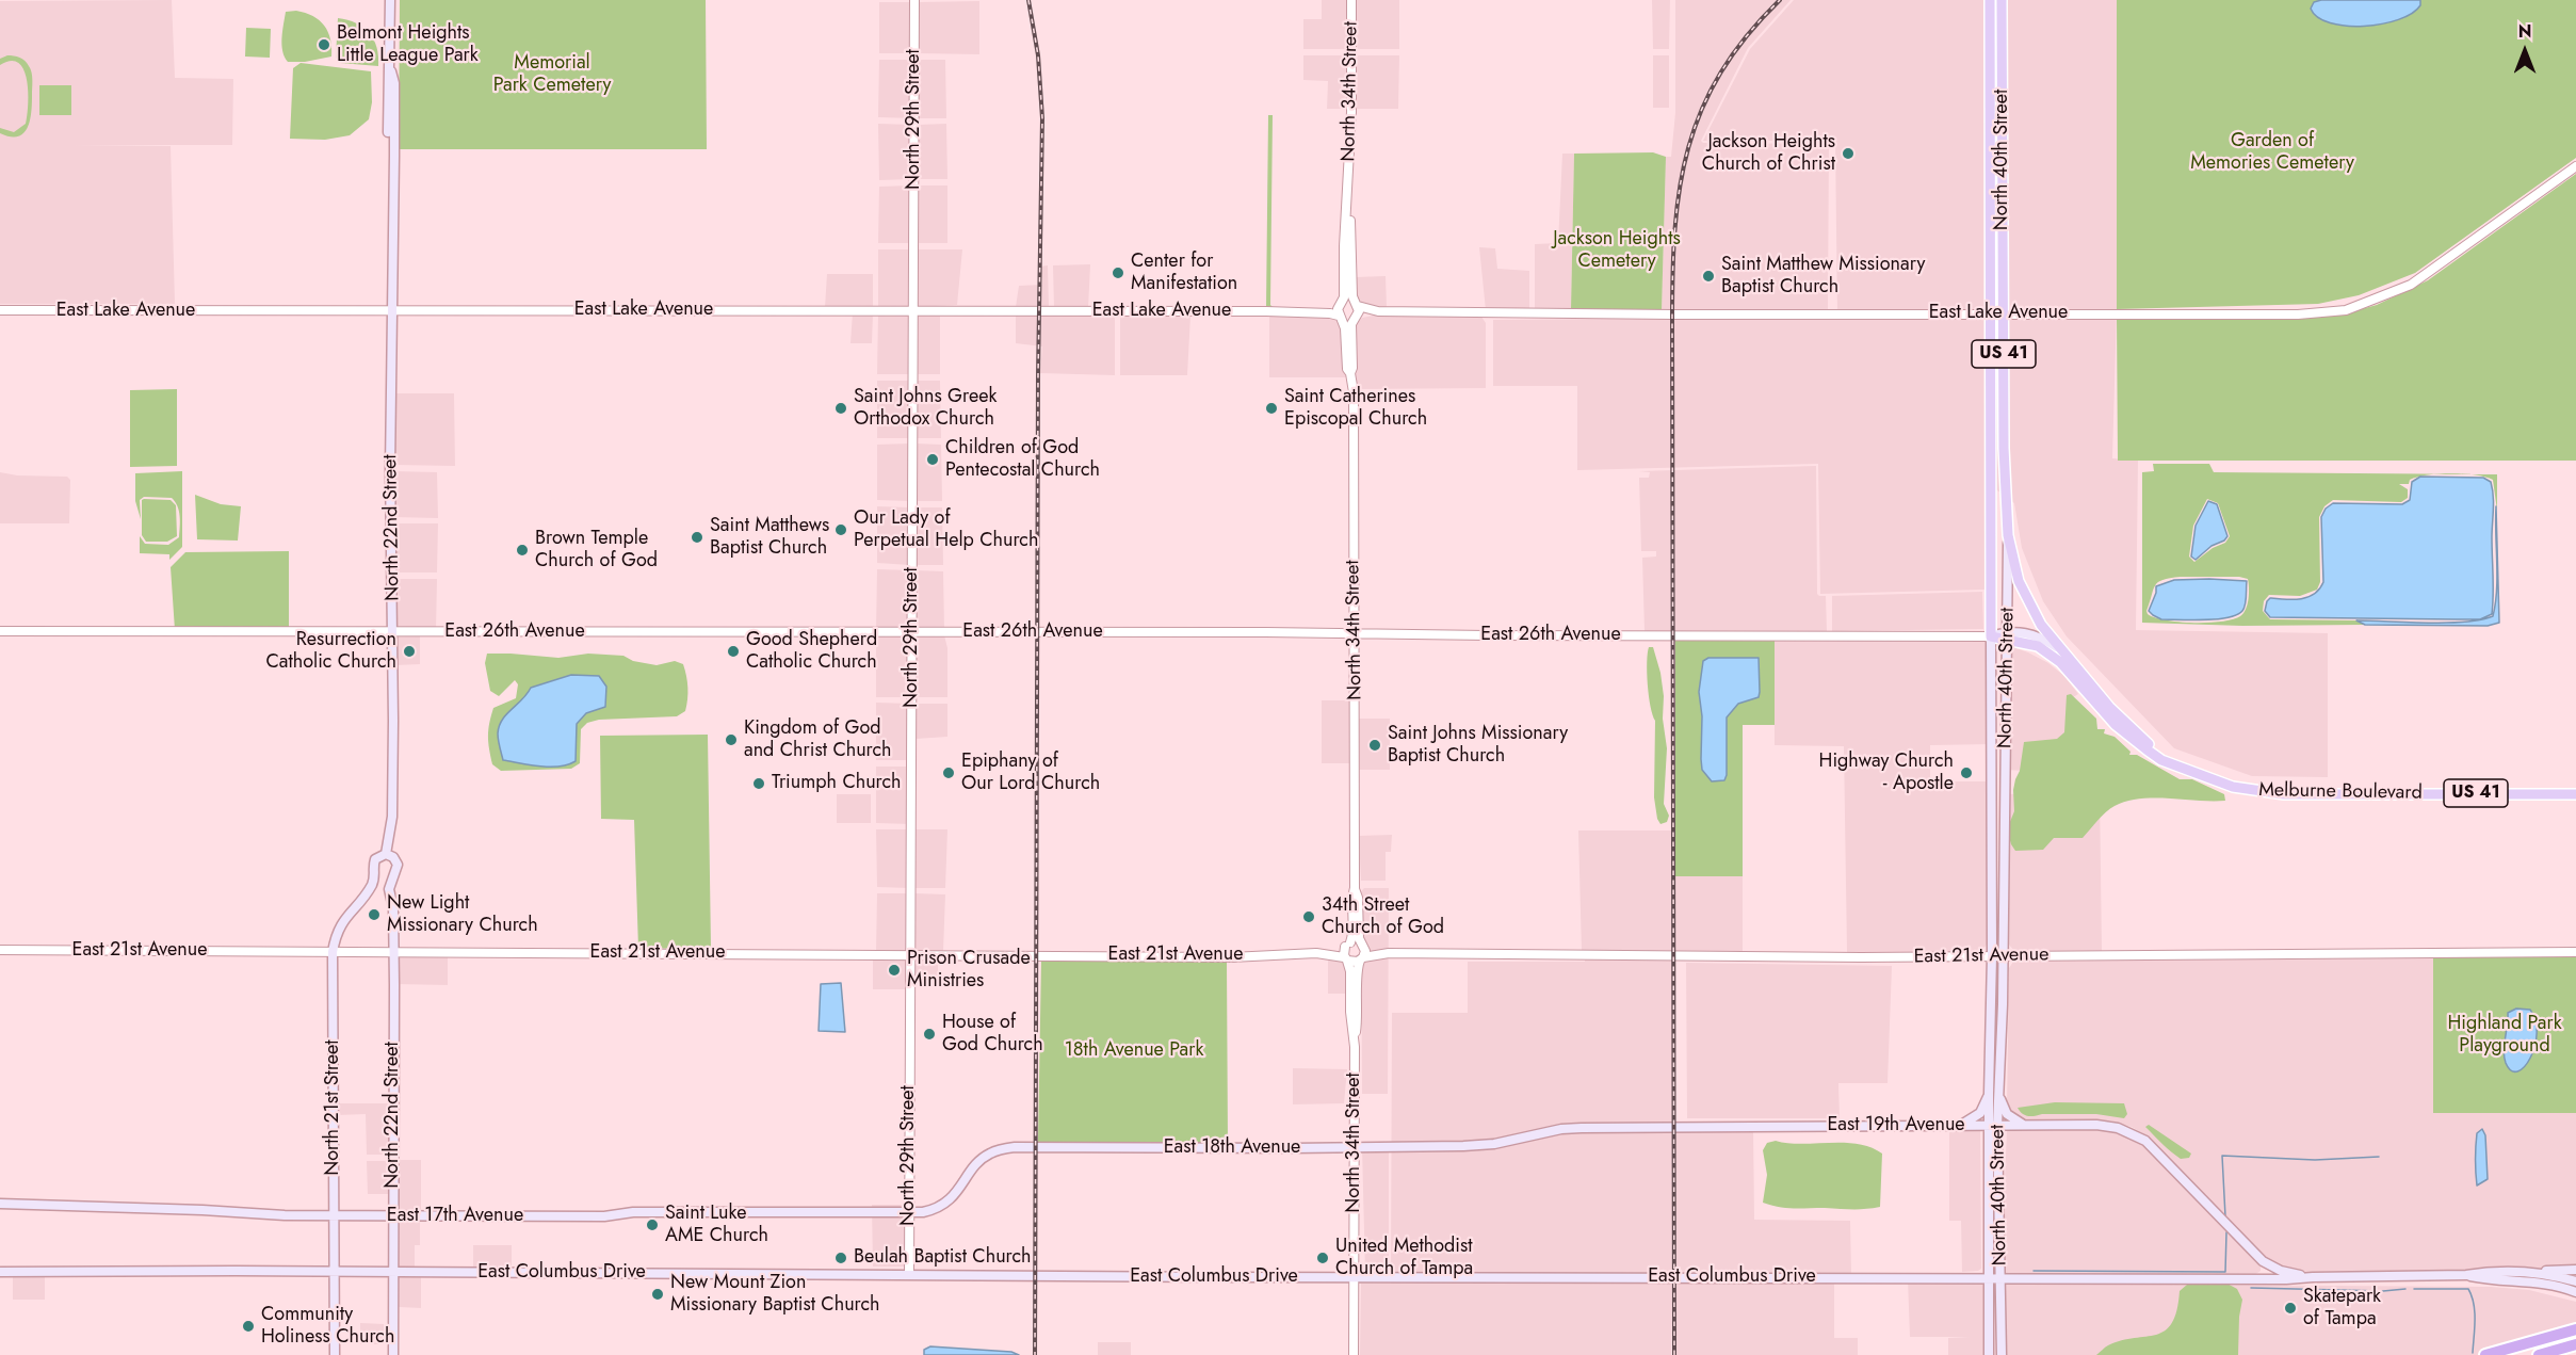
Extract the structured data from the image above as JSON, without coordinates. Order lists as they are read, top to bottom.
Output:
{
  "streets": {
    "main road": [
      "North 40th Street",
      "US 41",
      "North 22nd Street",
      "Melburne Boulevard",
      "North 21st Street",
      "East 19th Avenue",
      "East 18th Avenue",
      "East 17th Avenue",
      "East Columbus Drive"
    ],
    "street": [
      "North 34th Street",
      "North 29th Street",
      "East Lake Avenue",
      "East 26th Avenue",
      "East 21st Avenue"
    ]
  },
  "crossings": [
    ["North 34th Street", "East Lake Avenue"],
    ["North 34th Street", "East 26th Avenue"],
    ["North 34th Street", "East 21st Avenue"],
    ["North 34th Street", "East 18th Avenue"],
    ["North 34th Street", "East Columbus Drive"],
    ["North 29th Street", "East Lake Avenue"],
    ["North 29th Street", "East 26th Avenue"],
    ["North 29th Street", "East 21st Avenue"],
    ["North 29th Street", "East 17th Avenue"],
    ["North 29th Street", "East Columbus Drive"],
    ["North 40th Street", "East Lake Avenue"],
    ["North 40th Street", "East 26th Avenue"],
    ["North 40th Street", "Melburne Boulevard"],
    ["North 40th Street", "East 21st Avenue"],
    ["North 40th Street", "East 19th Avenue"],
    ["North 40th Street", "East Columbus Drive"],
    ["East Lake Avenue", "North 22nd Street"],
    ["North 22nd Street", "East 26th Avenue"],
    ["North 22nd Street", "East 21st Avenue"],
    ["North 22nd Street", "North 21st Street"],
    ["North 22nd Street", "East 17th Avenue"],
    ["North 22nd Street", "East Columbus Drive"],
    ["East 26th Avenue", "Melburne Boulevard"],
    ["East 21st Avenue", "North 21st Street"],
    ["North 21st Street", "East 17th Avenue"],
    ["North 21st Street", "East Columbus Drive"],
    ["East 19th Avenue", "East 18th Avenue"],
    ["East 19th Avenue", "East Columbus Drive"],
    ["East 18th Avenue", "East 17th Avenue"]
  ],
  "parks": [
    "Memorial Park Cemetery",
    "Garden of Memories Cemetery",
    "Jackson Heights Cemetery",
    "Highland Park Playground",
    "18th Avenue Park"
  ],
  "places": [
    "Belmont Heights Little League Park",
    "Jackson Heights Church of Christ",
    "Center for Manifestation",
    "Saint Matthew Missionary Baptist Church",
    "Saint Johns Greek Orthodox Church",
    "Saint Catherines Episcopal Church",
    "Children of God Pentecostal Church",
    "Our Lady of Perpetual Help Church",
    "Saint Matthews Baptist Church",
    "Brown Temple Church of God",
    "Resurrection Catholic Church",
    "Good Shepherd Catholic Church",
    "Kingdom of God and Christ Church",
    "Saint Johns Missionary Baptist Church",
    "Epiphany of Our Lord Church",
    "Highway Church - Apostle",
    "Triumph Church",
    "New Light Missionary Church",
    "34th Street Church of God",
    "Prison Crusade Ministries",
    "House of God Church",
    "Saint Luke AME Church",
    "Beulah Baptist Church",
    "United Methodist Church of Tampa",
    "New Mount Zion Missionary Baptist Church",
    "Skatepark of Tampa",
    "Community Holiness Church"
  ],
  "north": "top"
}
